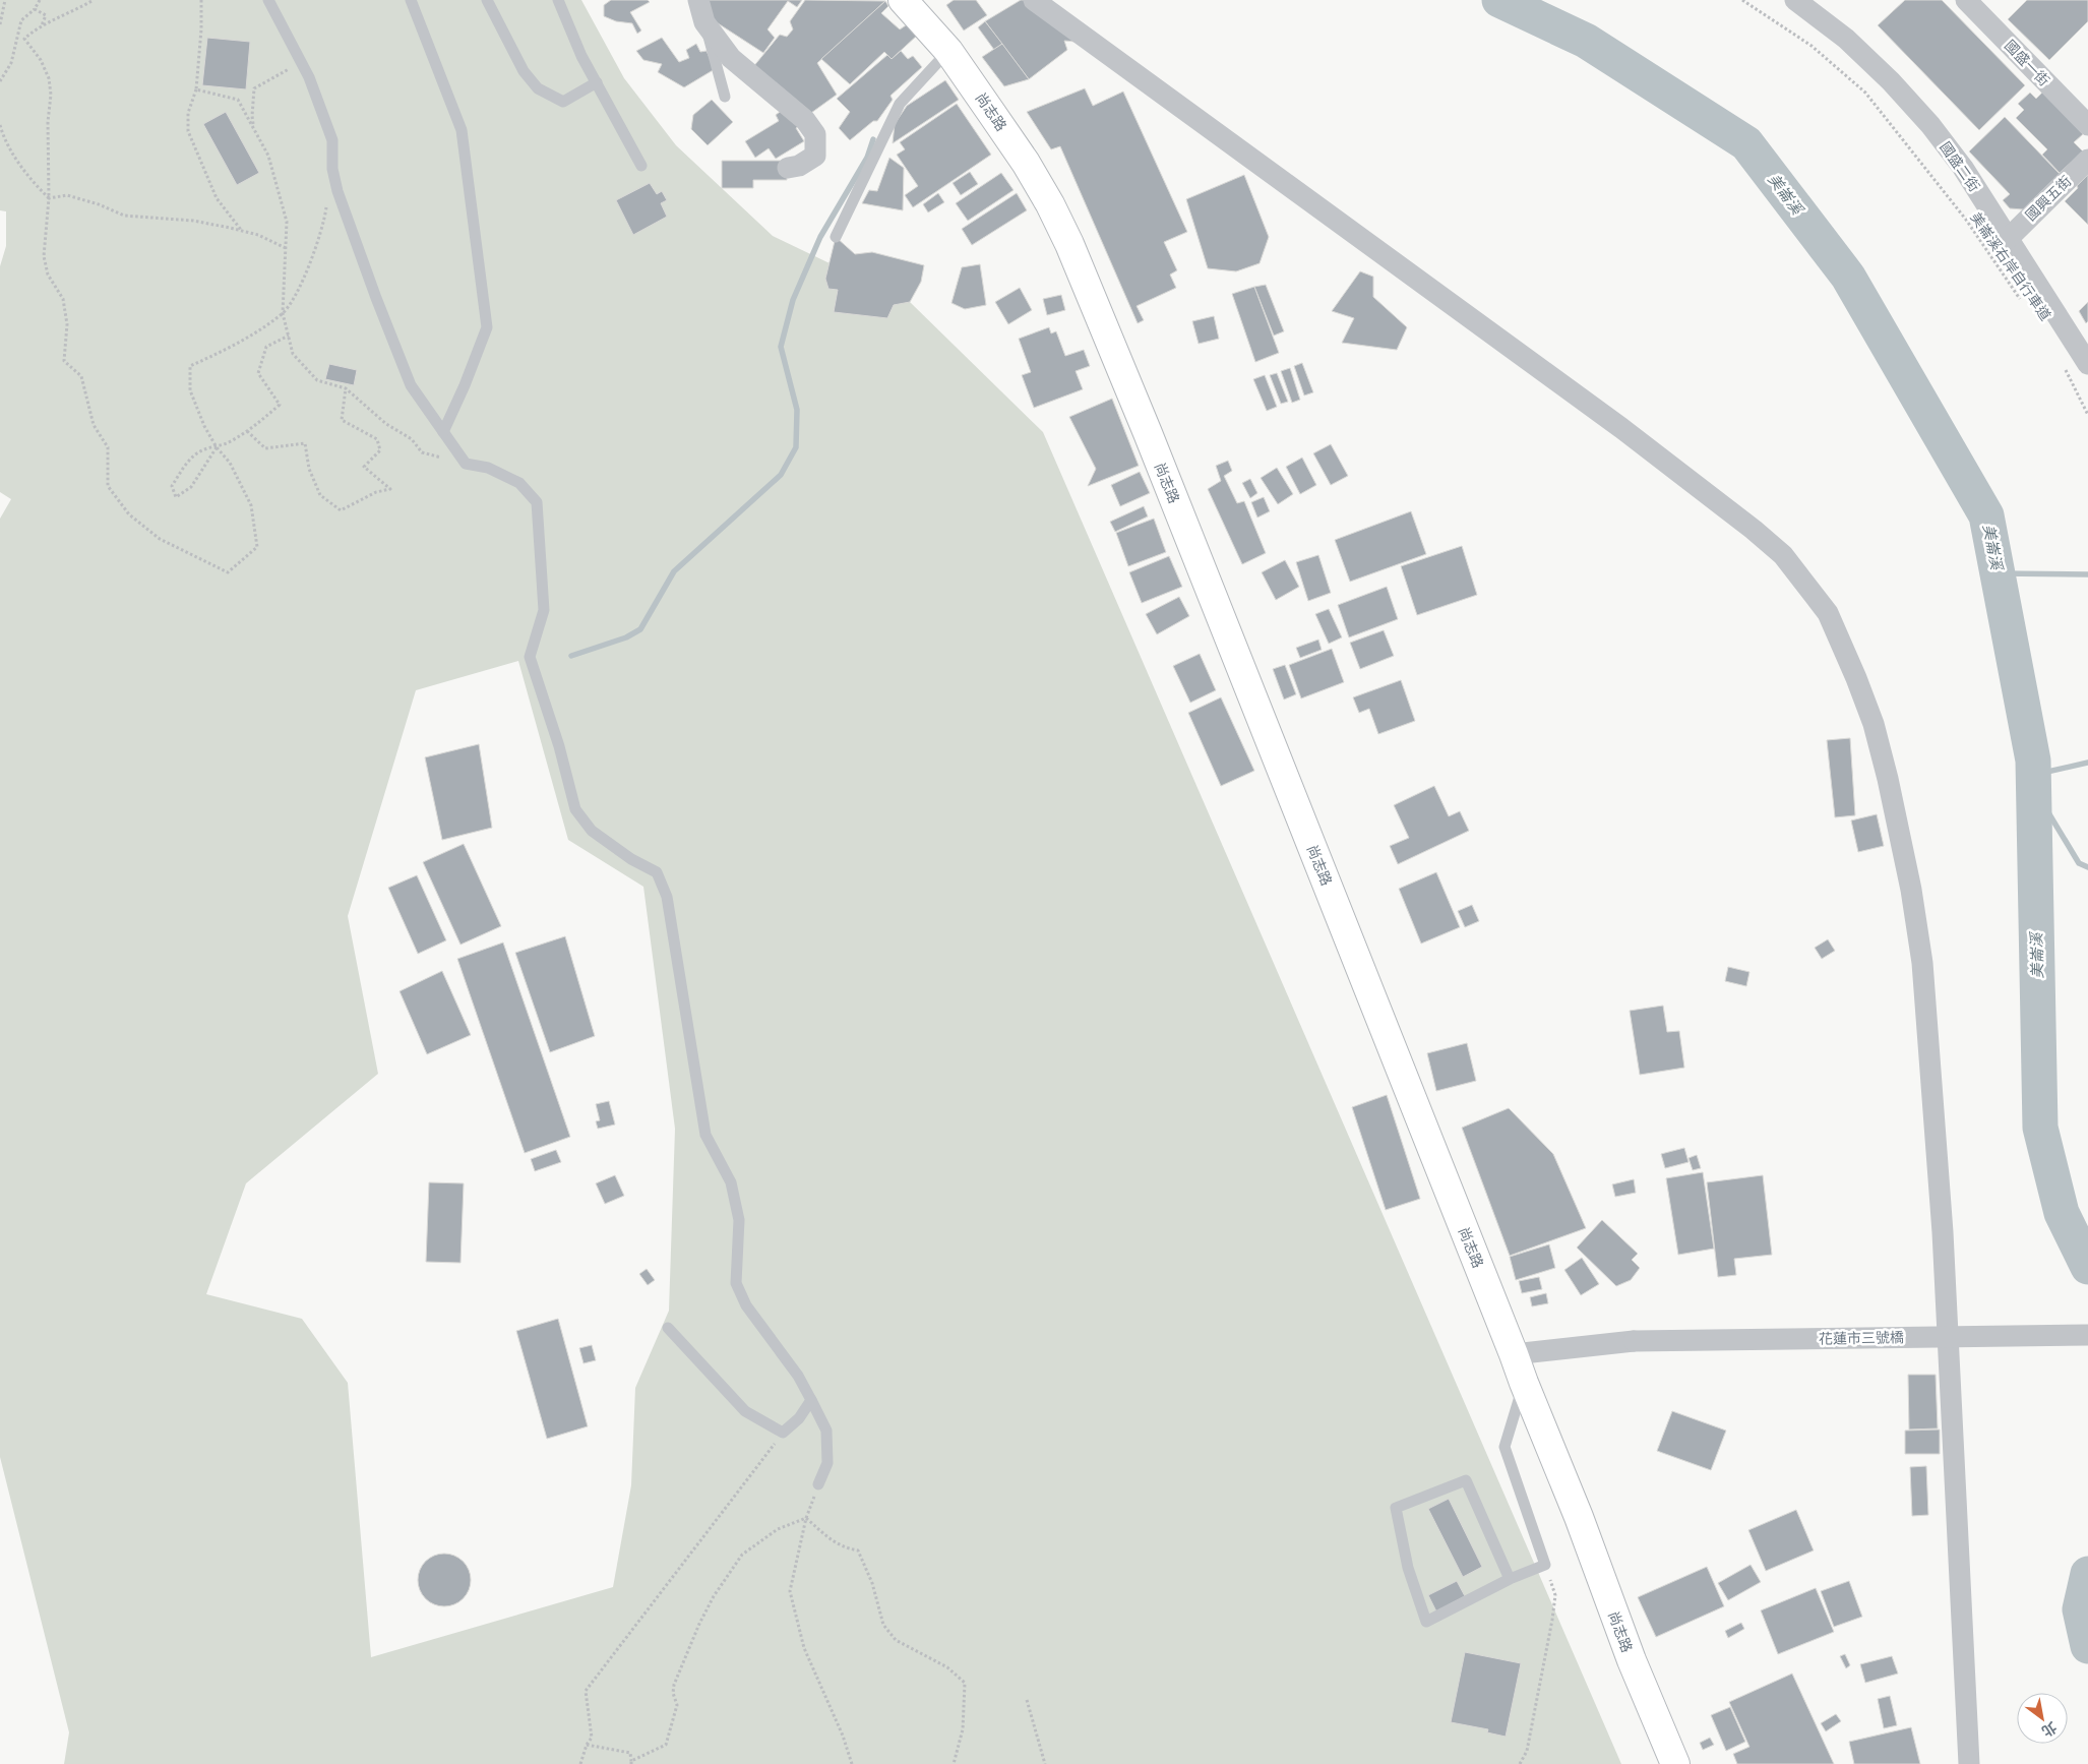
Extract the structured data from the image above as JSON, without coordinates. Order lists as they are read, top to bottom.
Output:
{
  "streets": {
    "street": [
      "國盛一街",
      "尚志路",
      "國盛二街",
      "國興五街",
      "花蓮市三號橋"
    ],
    "path": ["美崙溪右岸自行車道"]
  },
  "crossings": [
    ["尚志路", "花蓮市三號橋"],
    ["國盛二街", "國興五街"]
  ],
  "water": ["美崙溪"],
  "north": "bottom right"
}
